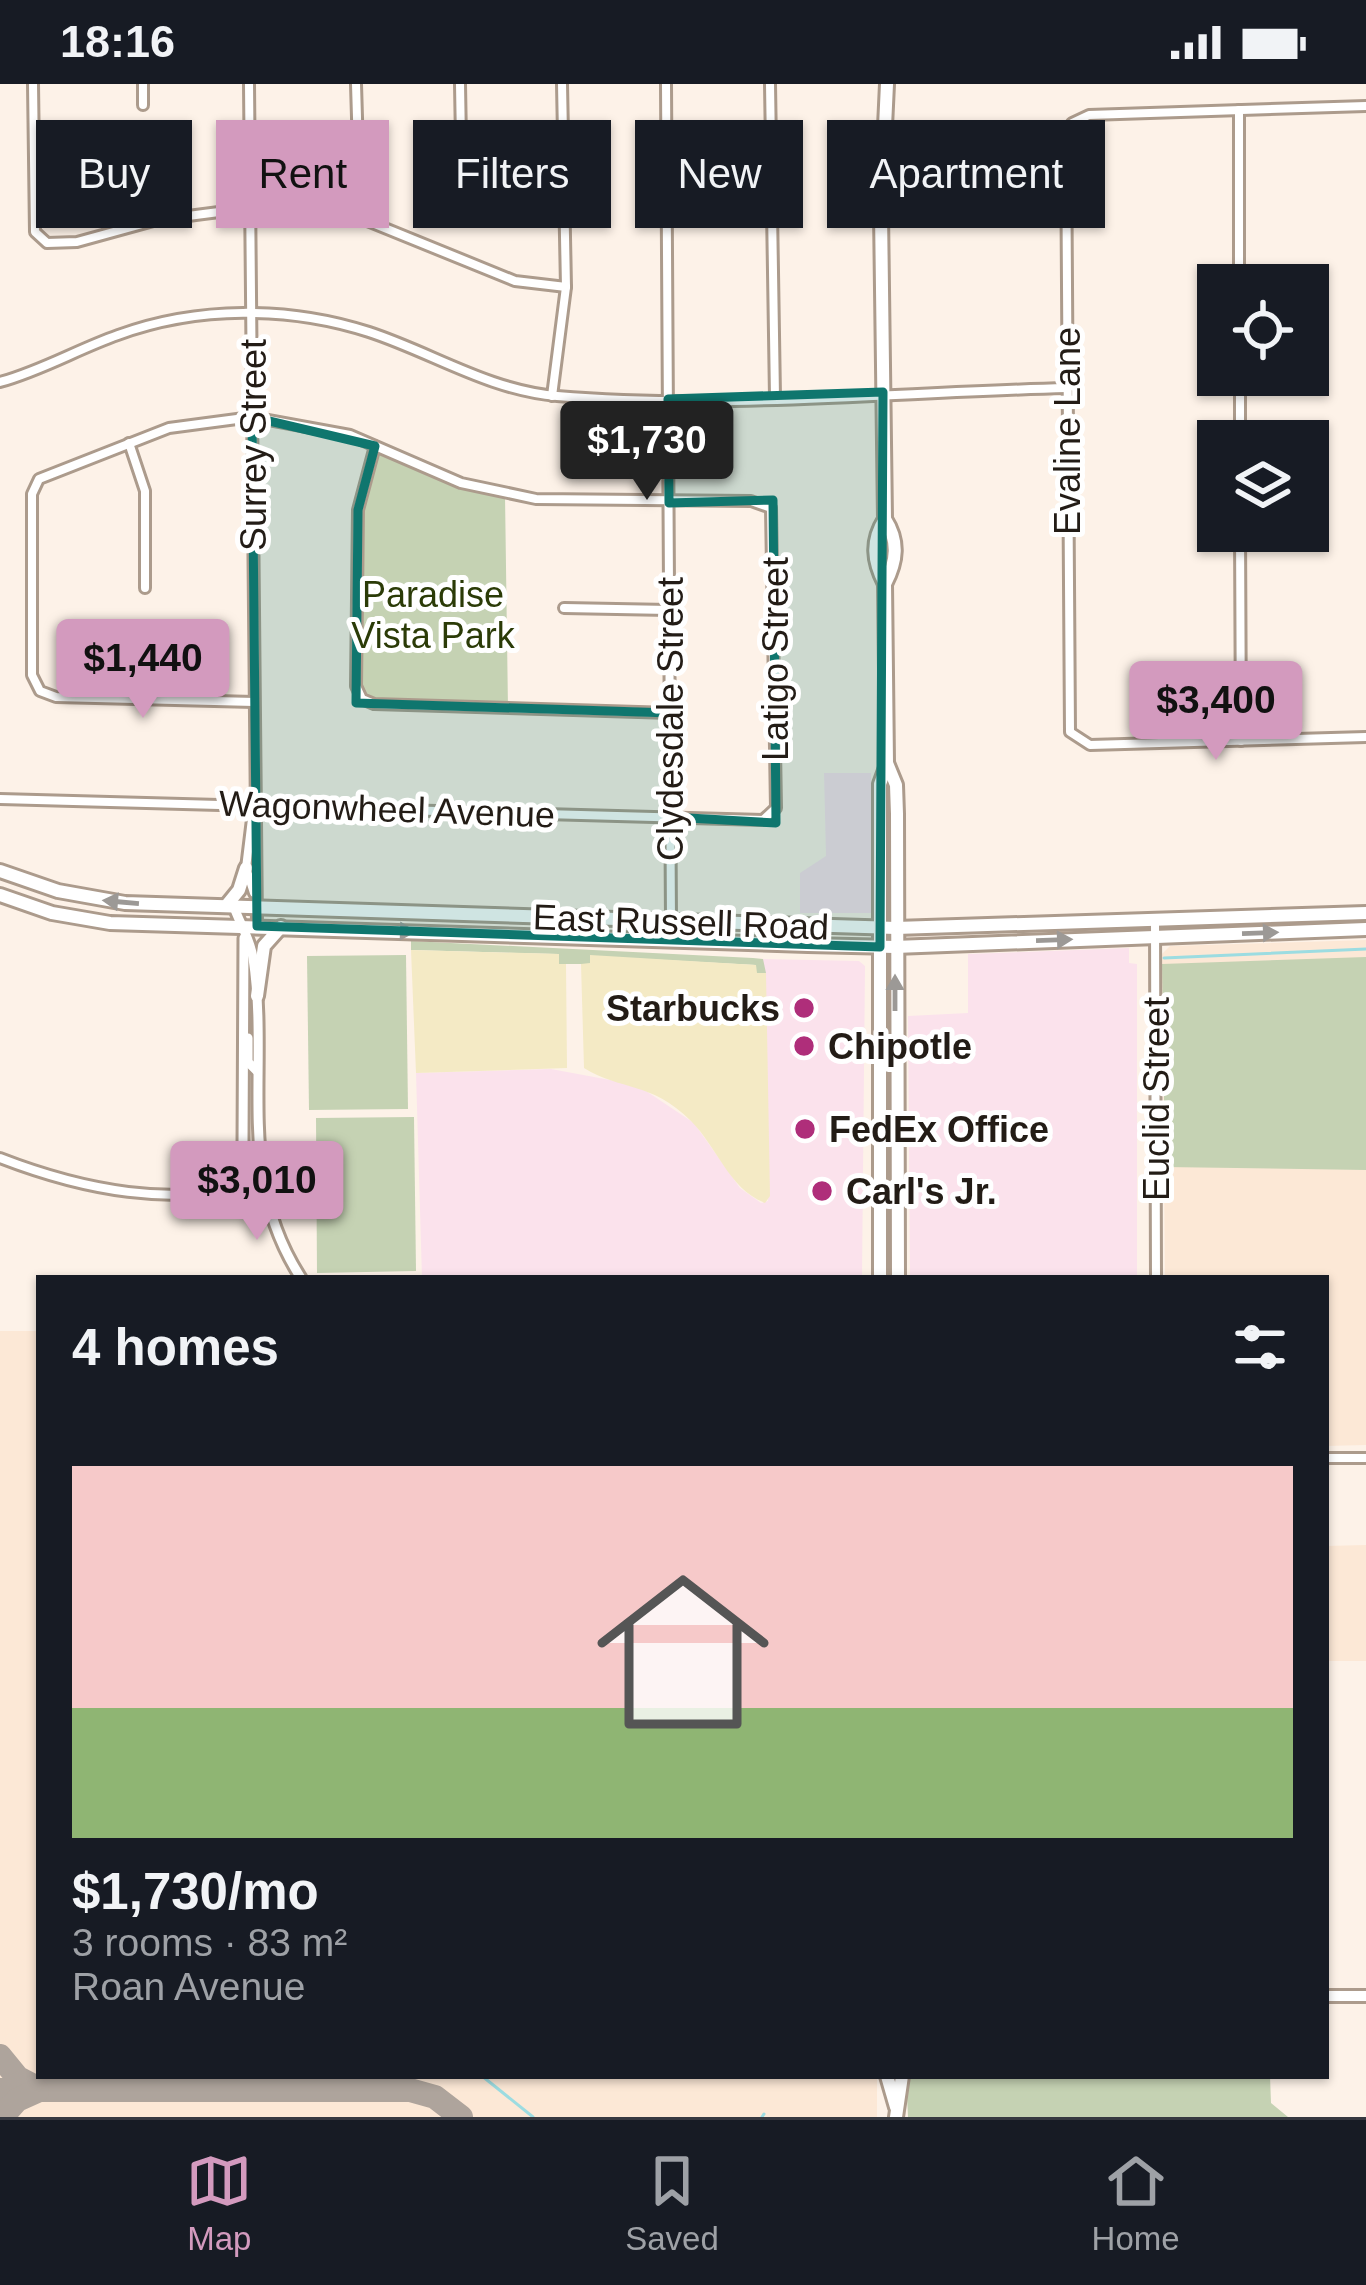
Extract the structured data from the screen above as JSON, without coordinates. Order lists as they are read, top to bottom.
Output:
{
  "streets": {
    "main road": ["East Russell Road"],
    "street": [
      "Evaline Lane",
      "Surrey Street",
      "Latigo Street",
      "Clydesdale Street",
      "Wagonwheel Avenue",
      "Euclid Street"
    ]
  },
  "crossings": [
    ["Surrey Street", "Wagonwheel Avenue"],
    ["Surrey Street", "East Russell Road"],
    ["Latigo Street", "Clydesdale Street"],
    ["Latigo Street", "Wagonwheel Avenue"],
    ["Clydesdale Street", "Wagonwheel Avenue"],
    ["Clydesdale Street", "East Russell Road"],
    ["East Russell Road", "Euclid Street"]
  ],
  "parks": ["Paradise Vista Park"],
  "places": [
    "Starbucks",
    "Chipotle",
    "FedEx Office",
    "Carl's Jr."
  ],
  "page": {
    "status": "18:16",
    "chip": [
      "Buy",
      "Rent",
      "Filters",
      "New",
      "Apartment"
    ],
    "price": [
      "$1,730",
      "$1,440",
      "$3,400",
      "$3,010"
    ],
    "heading": "4 homes",
    "list": [
      {
        "name": "$1,730/mo",
        "note": "3 rooms · 83 m² · Roan Avenue"
      }
    ],
    "tabs": ["Map", "Saved", "Home"]
  }
}
